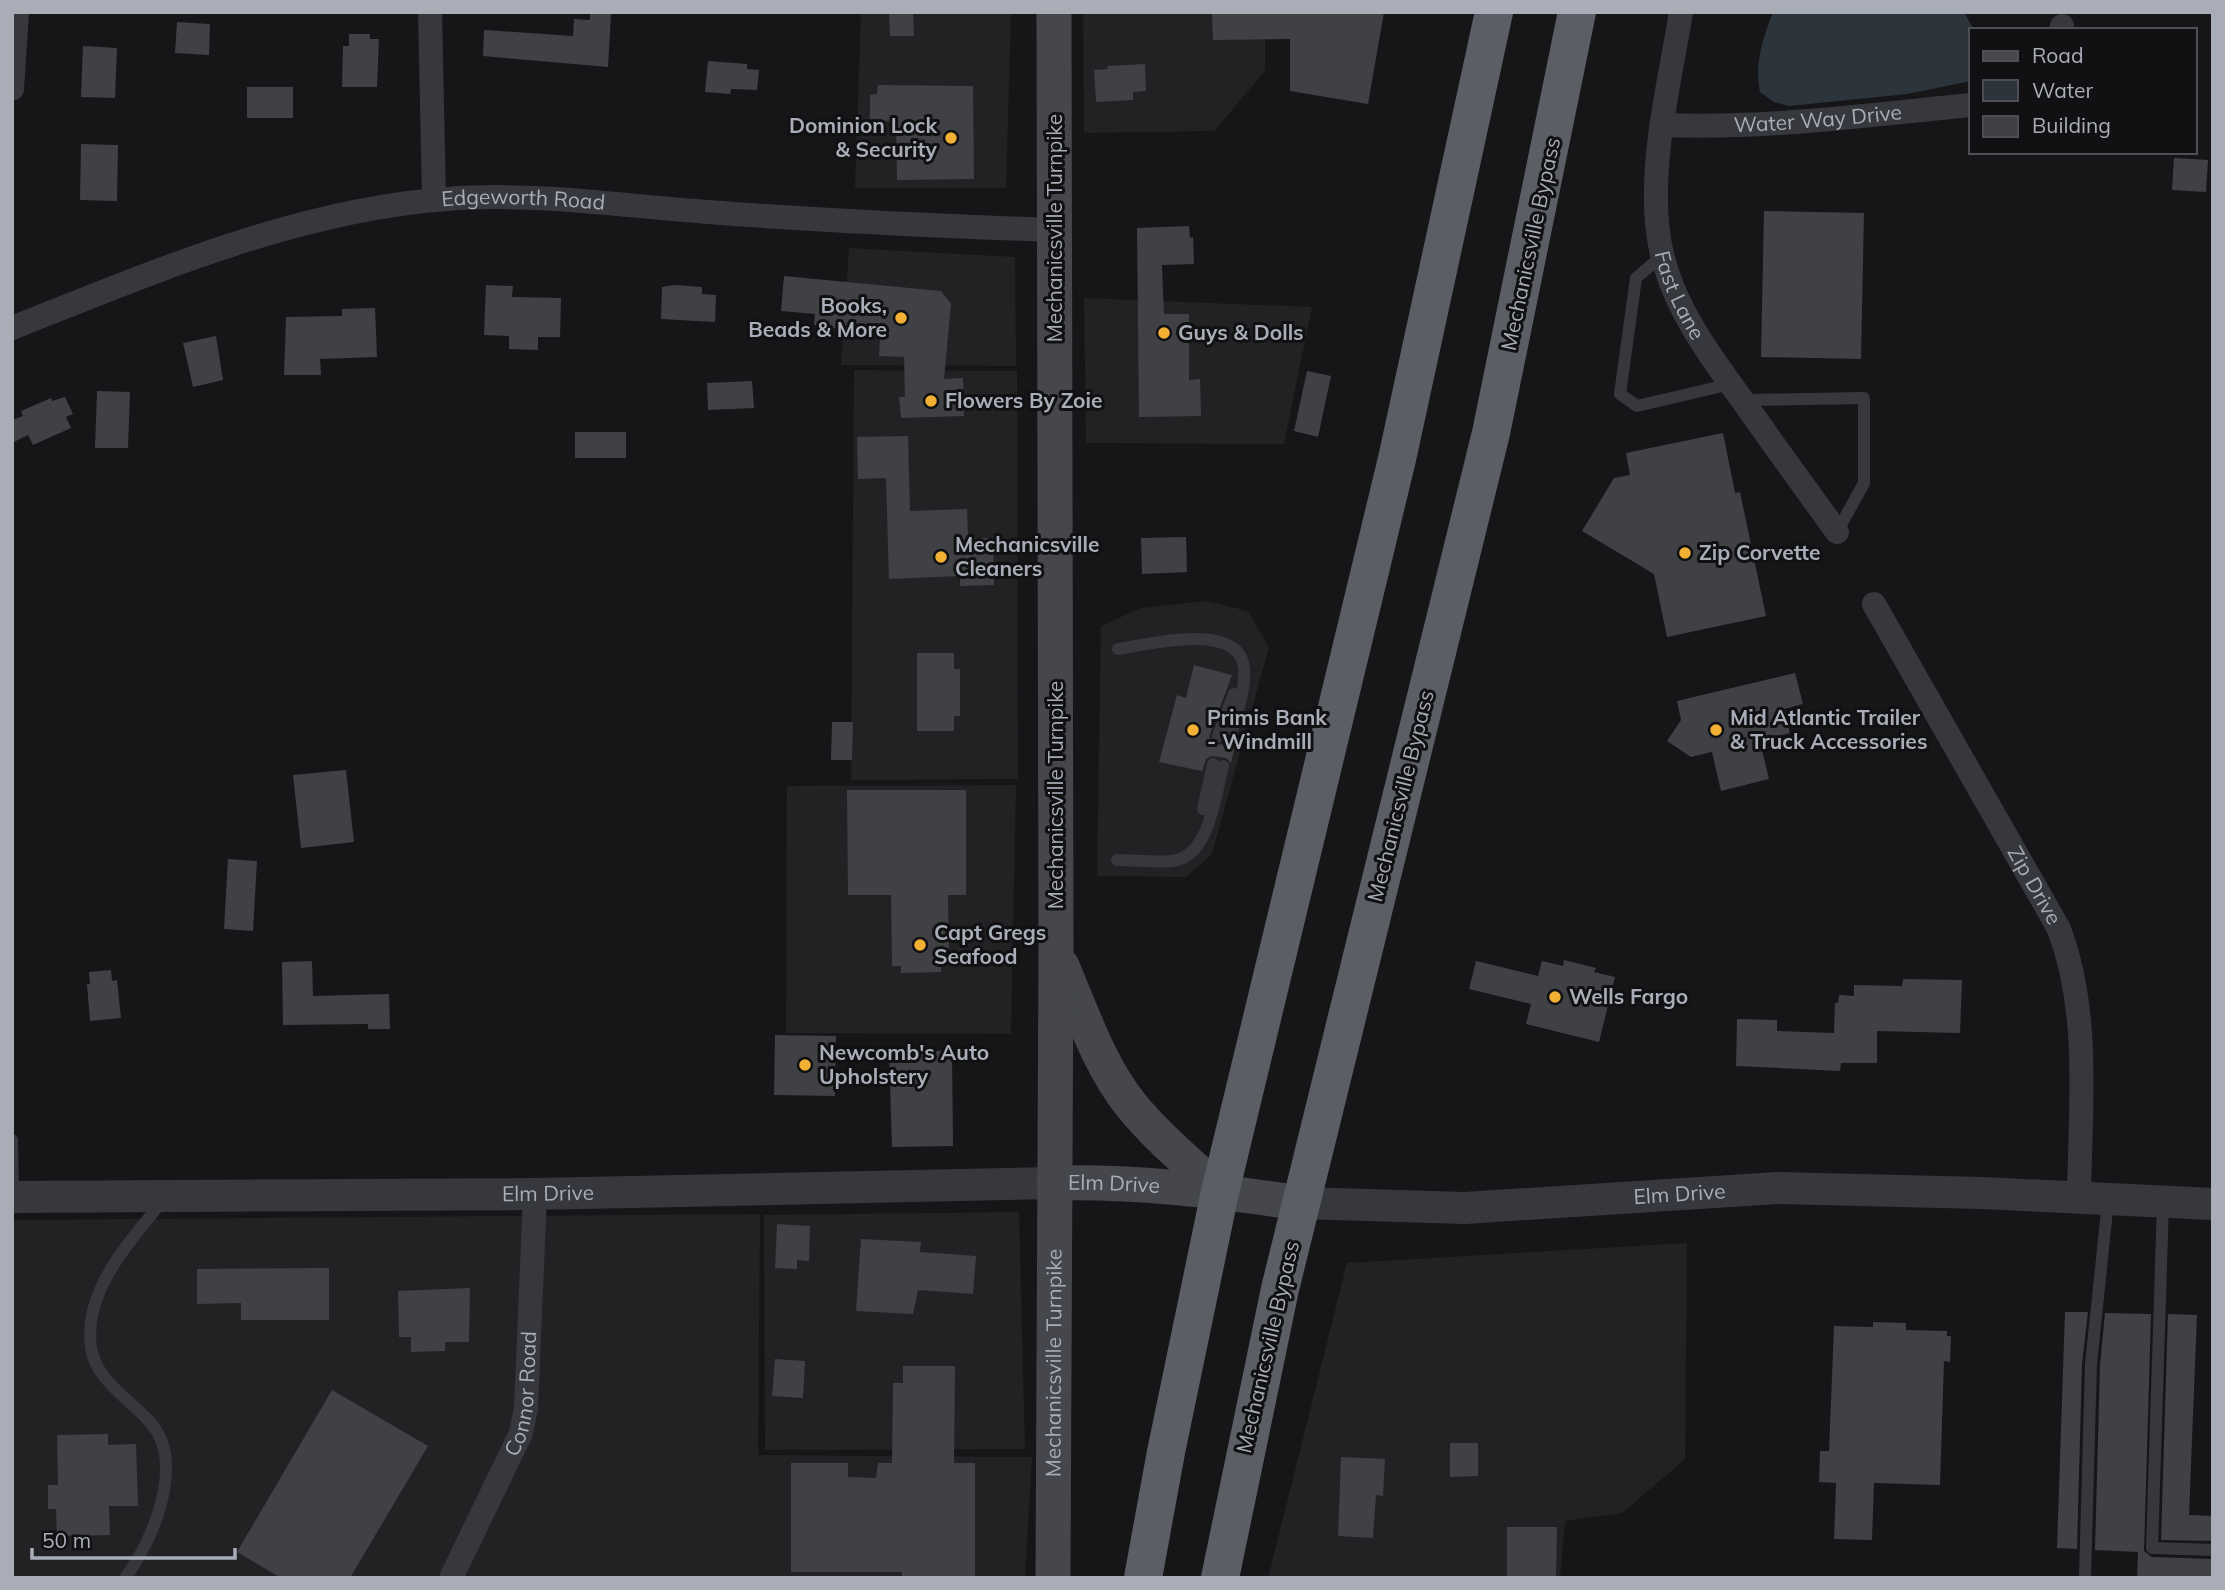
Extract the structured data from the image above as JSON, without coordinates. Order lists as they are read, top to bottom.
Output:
{
  "streets": {
    "highway": ["Mechanicsville Bypass"],
    "main road": ["Mechanicsville Turnpike", "Elm Drive"],
    "street": [
      "Water Way Drive",
      "Edgeworth Road",
      "Fast Lane",
      "Zip Drive",
      "Connor Road"
    ]
  },
  "crossings": [
    ["Water Way Drive", "Fast Lane"],
    ["Edgeworth Road", "Mechanicsville Turnpike"],
    ["Mechanicsville Turnpike", "Elm Drive"],
    ["Mechanicsville Bypass", "Elm Drive"],
    ["Zip Drive", "Elm Drive"],
    ["Elm Drive", "Connor Road"]
  ],
  "places": [
    "Dominion Lock & Security",
    "Books, Beads & More",
    "Guys & Dolls",
    "Flowers By Zoie",
    "Zip Corvette",
    "Mechanicsville Cleaners",
    "Primis Bank - Windmill",
    "Mid Atlantic Trailer & Truck Accessories",
    "Capt Gregs Seafood",
    "Wells Fargo",
    "Newcomb's Auto Upholstery"
  ],
  "legend": ["Road", "Water", "Building"],
  "scale_bar": "50 m"
}
